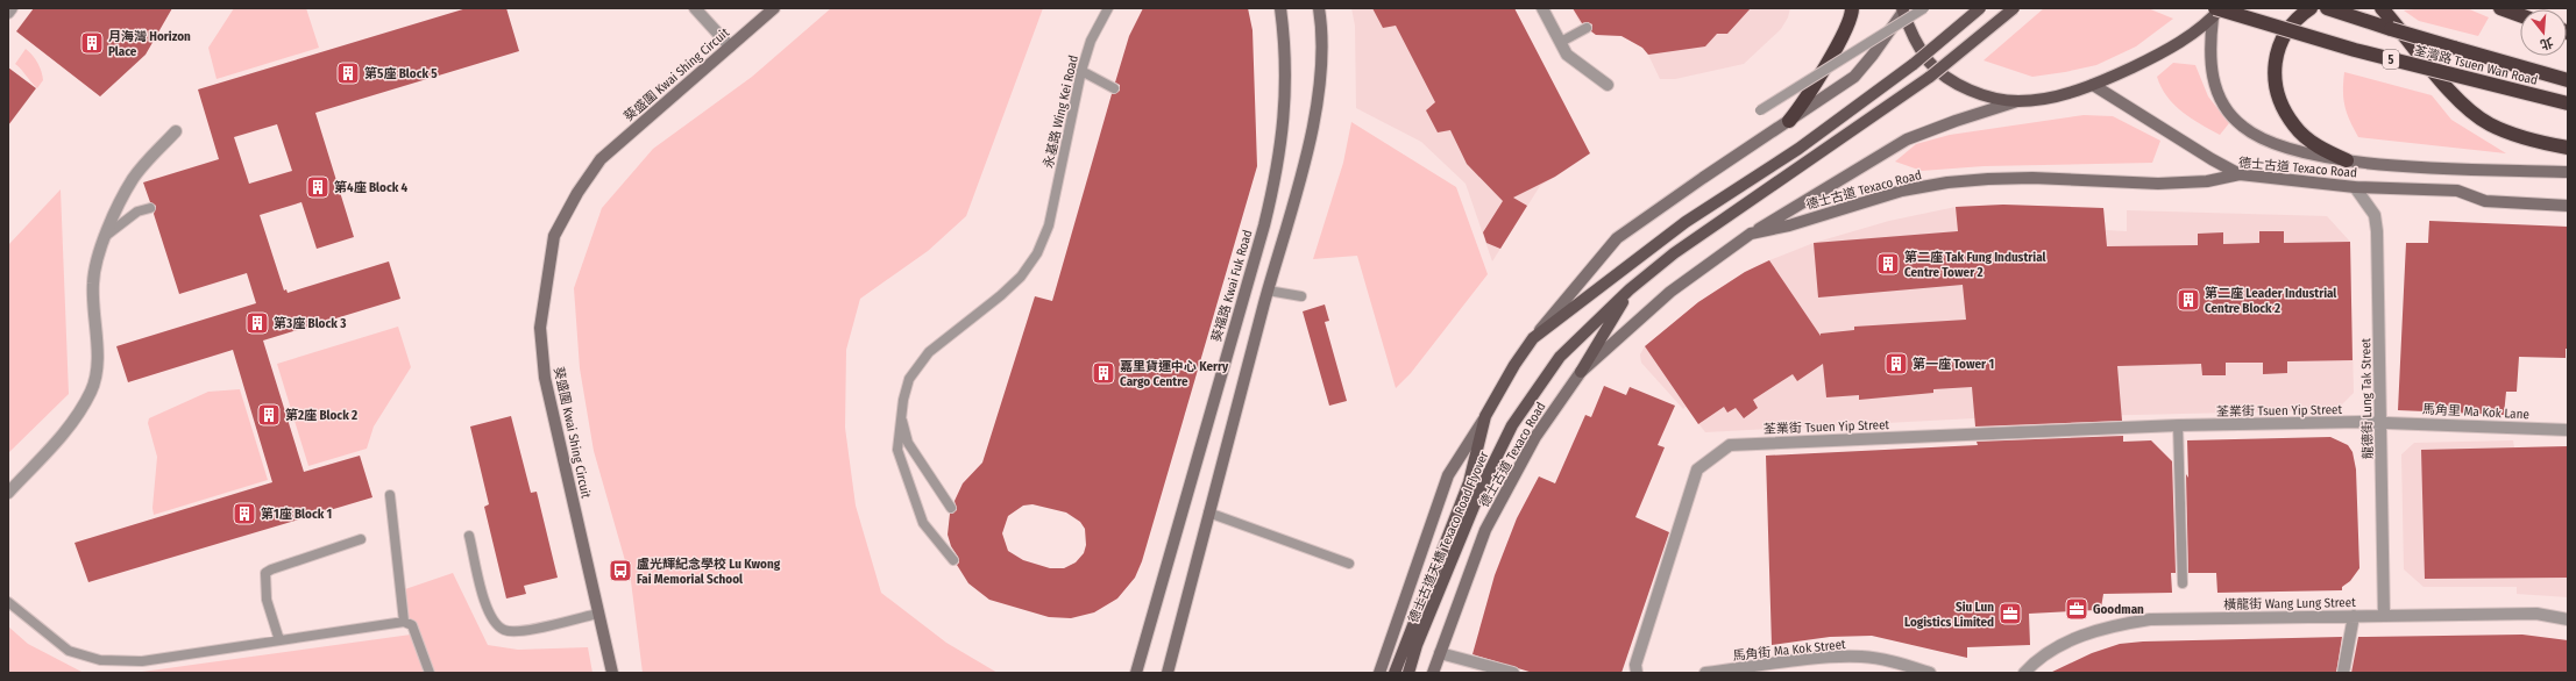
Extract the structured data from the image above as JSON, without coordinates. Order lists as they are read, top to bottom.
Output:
{
  "streets": {
    "highway": ["5", "荃灣路 Tsuen Wan Road"],
    "main road": [
      "葵盛圍 Kwai Shing Circuit",
      "德士古道 Texaco Road",
      "葵福路 Kwai Fuk Road",
      "德士古道天橋 Texaco Road Flyover"
    ],
    "street": [
      "龍德街 Lung Tak Street",
      "荃業街 Tsuen Yip Street",
      "馬角里 Ma Kok Lane",
      "橫龍街 Wang Lung Street",
      "馬角街 Ma Kok Street"
    ],
    "lane": ["永基路 Wing Kei Road"]
  },
  "crossings": [
    ["荃灣路 Tsuen Wan Road", "德士古道 Texaco Road"],
    ["德士古道 Texaco Road", "龍德街 Lung Tak Street"],
    ["龍德街 Lung Tak Street", "荃業街 Tsuen Yip Street"],
    ["龍德街 Lung Tak Street", "馬角里 Ma Kok Lane"],
    ["龍德街 Lung Tak Street", "橫龍街 Wang Lung Street"],
    ["荃業街 Tsuen Yip Street", "馬角里 Ma Kok Lane"]
  ],
  "places": {
    "building": [
      "月海灣 Horizon Place",
      "第5座 Block 5",
      "第4座 Block 4",
      "第二座 Tak Fung Industrial Centre Tower 2",
      "第二座 Leader Industrial Centre Block 2",
      "第3座 Block 3",
      "第一座 Tower 1",
      "嘉里貨運中心 Kerry Cargo Centre",
      "第2座 Block 2",
      "第1座 Block 1"
    ],
    "bus stop": ["盧光輝紀念學校 Lu Kwong Fai Memorial School"],
    "office": ["Goodman", "Siu Lun Logistics Limited"]
  },
  "north": "bottom"
}
